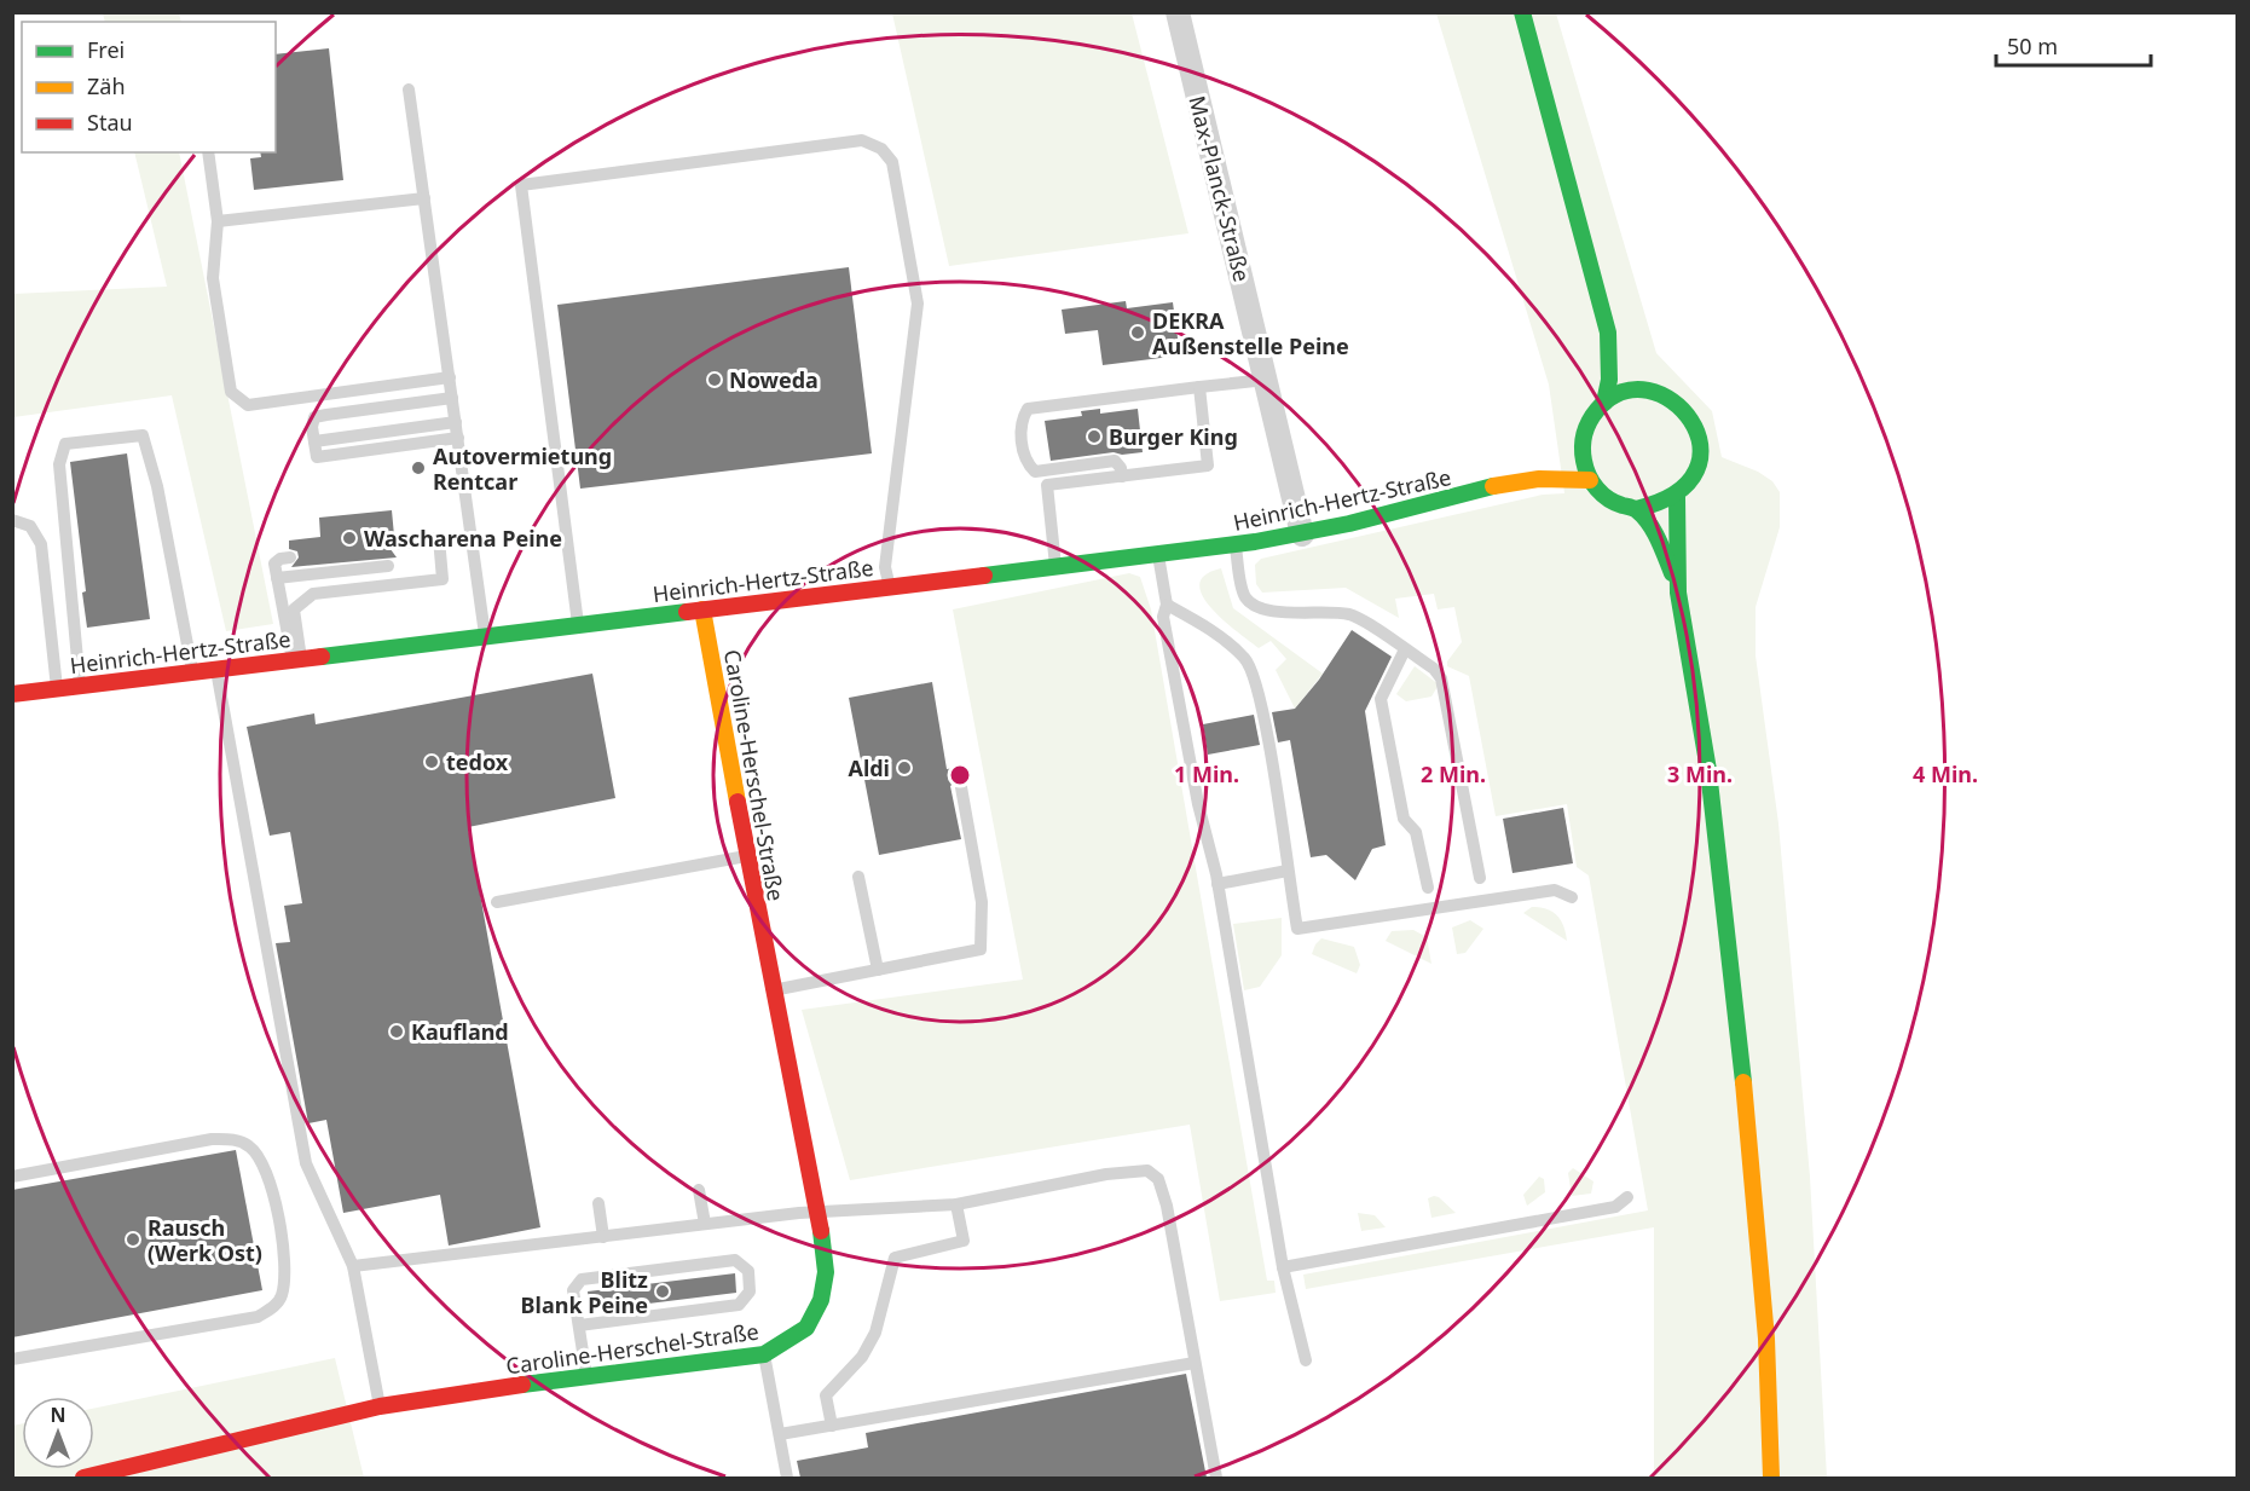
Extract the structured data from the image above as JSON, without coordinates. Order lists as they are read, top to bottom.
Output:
{
  "streets": {
    "street": ["Max-Planck-Straße", "Heinrich-Hertz-Straße", "Caroline-Herschel-Straße"]
  },
  "crossings": [
    ["Max-Planck-Straße", "Heinrich-Hertz-Straße"],
    ["Heinrich-Hertz-Straße", "Caroline-Herschel-Straße"]
  ],
  "places": [
    "DEKRA Außenstelle Peine",
    "Noweda",
    "Burger King",
    "Autovermietung Rentcar",
    "Wascharena Peine",
    "tedox",
    "Aldi",
    "Kaufland",
    "Rausch (Werk Ost)",
    "Blitz Blank Peine"
  ],
  "legend": ["Frei", "Zäh", "Stau"],
  "scale_bar": "50 m",
  "north": "top",
  "rings": [
    "1 Min.",
    "2 Min.",
    "3 Min.",
    "4 Min."
  ]
}
